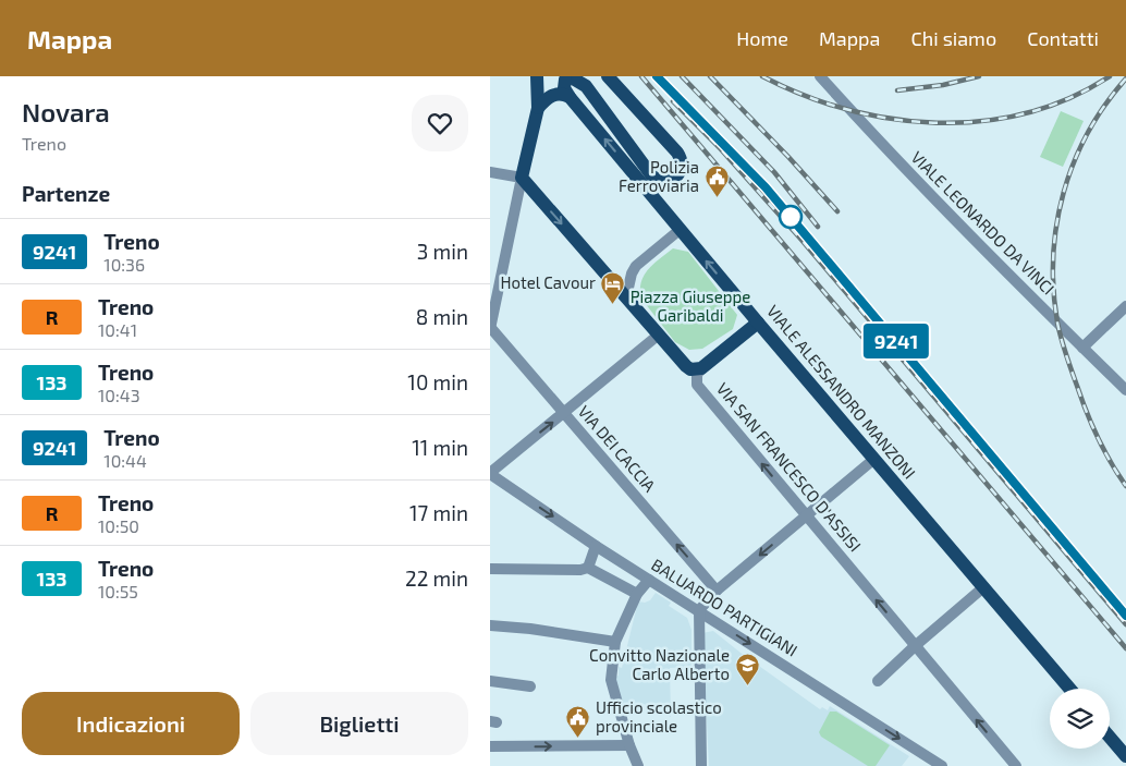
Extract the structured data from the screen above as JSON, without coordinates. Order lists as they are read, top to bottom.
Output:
{
  "streets": {
    "main road": ["VIALE ALESSANDRO MANZONI"],
    "street": [
      "VIALE LEONARDO DA VINCI",
      "VIA DEI CACCIA",
      "VIA SAN FRANCESCO D'ASSISI",
      "BALUARDO PARTIGIANI"
    ]
  },
  "one_way": ["VIA DEI CACCIA", "VIA SAN FRANCESCO D'ASSISI", "BALUARDO PARTIGIANI"],
  "parks": ["Piazza Giuseppe Garibaldi"],
  "places": {
    "public building": ["Polizia Ferroviaria", "Ufficio scolastico provinciale"],
    "hotel": ["Hotel Cavour"],
    "school or university": ["Convitto Nazionale Carlo Alberto"]
  },
  "page": {
    "header": "Mappa",
    "nav": [
      "Home",
      "Mappa",
      "Chi siamo",
      "Contatti"
    ],
    "heading": [
      ["Novara", "Treno"],
      "Partenze"
    ],
    "on_map": "9241",
    "list": [
      {
        "mark": "9241",
        "name": "Treno",
        "note": "10:36",
        "value": "3 min"
      },
      {
        "mark": "R",
        "name": "Treno",
        "note": "10:41",
        "value": "8 min"
      },
      {
        "mark": "133",
        "name": "Treno",
        "note": "10:43",
        "value": "10 min"
      },
      {
        "mark": "9241",
        "name": "Treno",
        "note": "10:44",
        "value": "11 min"
      },
      {
        "mark": "R",
        "name": "Treno",
        "note": "10:50",
        "value": "17 min"
      },
      {
        "mark": "133",
        "name": "Treno",
        "note": "10:55",
        "value": "22 min"
      }
    ],
    "buttons": ["Indicazioni", "Biglietti"]
  }
}
